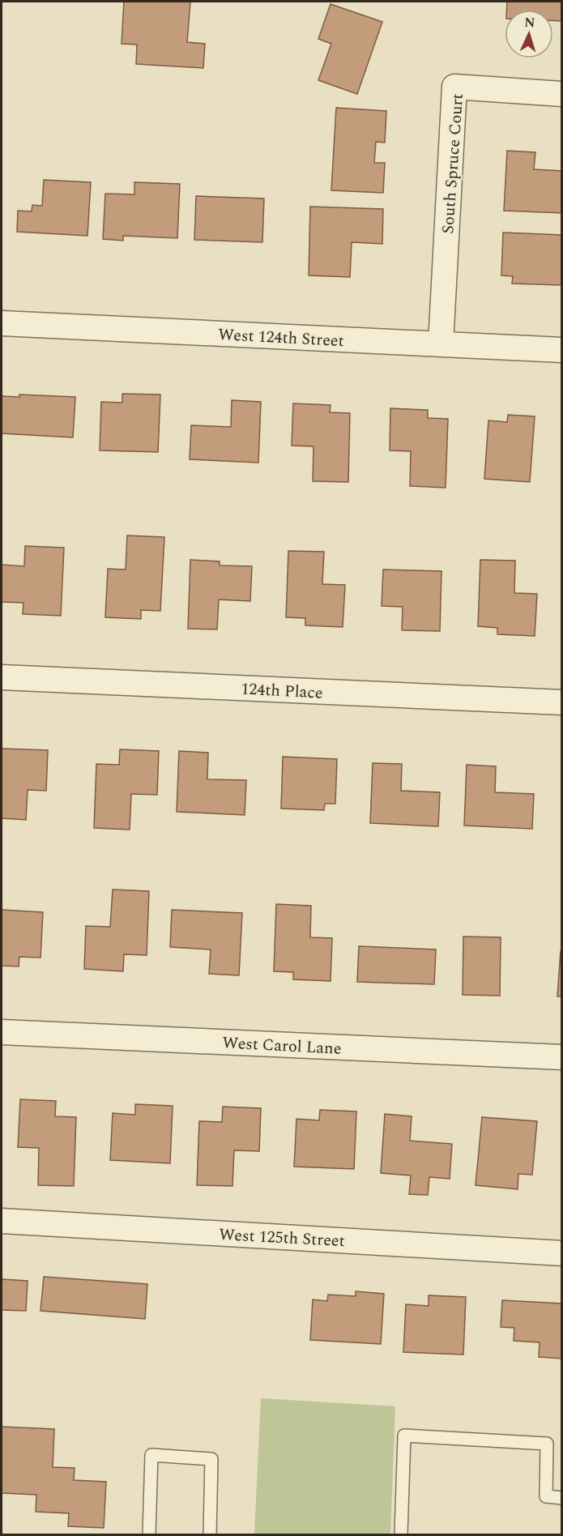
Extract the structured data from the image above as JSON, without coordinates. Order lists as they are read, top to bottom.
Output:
{
  "streets": {
    "street": [
      "South Spruce Court",
      "West 124th Street",
      "124th Place",
      "West Carol Lane",
      "West 125th Street"
    ]
  },
  "crossings": [
    ["South Spruce Court", "West 124th Street"]
  ],
  "north": "top"
}
